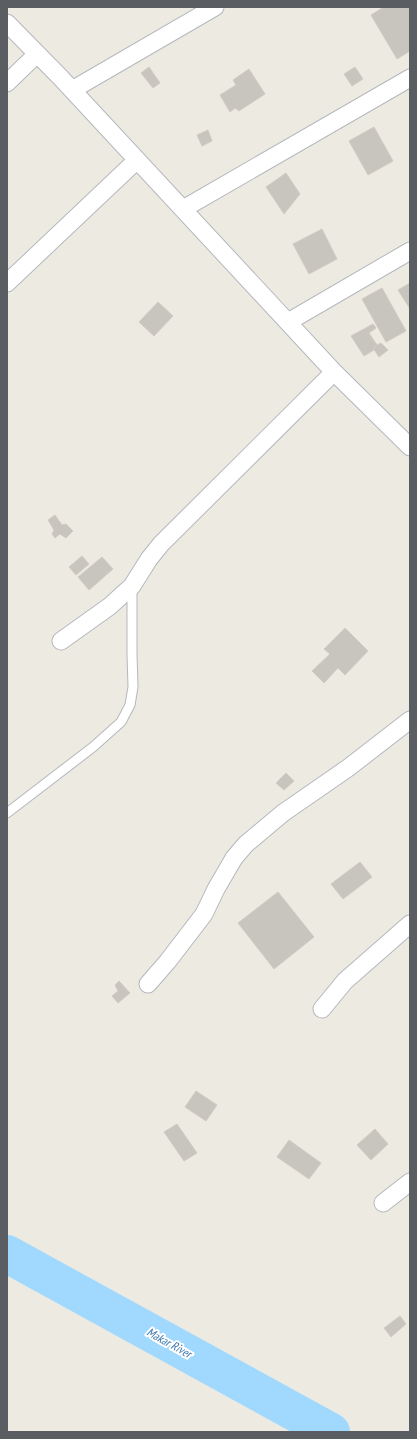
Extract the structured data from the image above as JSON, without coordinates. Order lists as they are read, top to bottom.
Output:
{
  "water": ["Makar River"]
}
